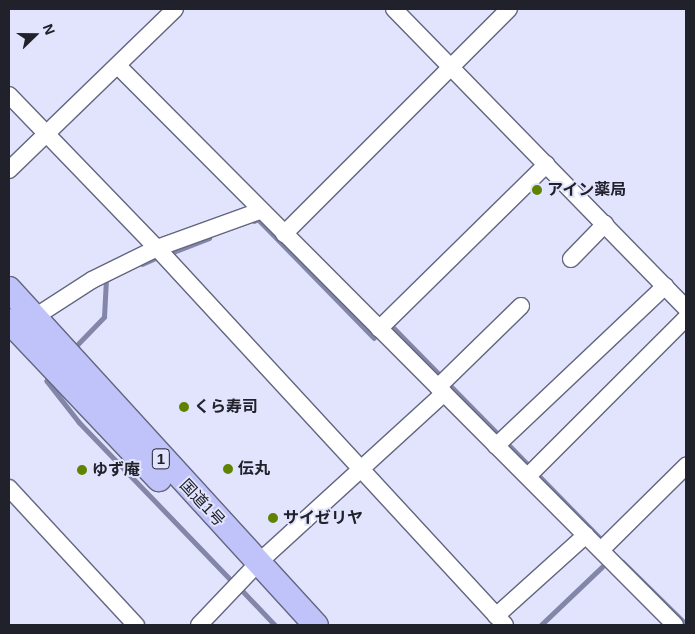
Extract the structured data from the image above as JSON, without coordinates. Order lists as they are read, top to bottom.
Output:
{
  "streets": {
    "highway": ["1", "国道1号"]
  },
  "places": [
    "アイン薬局",
    "くら寿司",
    "伝丸",
    "ゆず庵",
    "サイゼリヤ"
  ],
  "north": "right"
}
